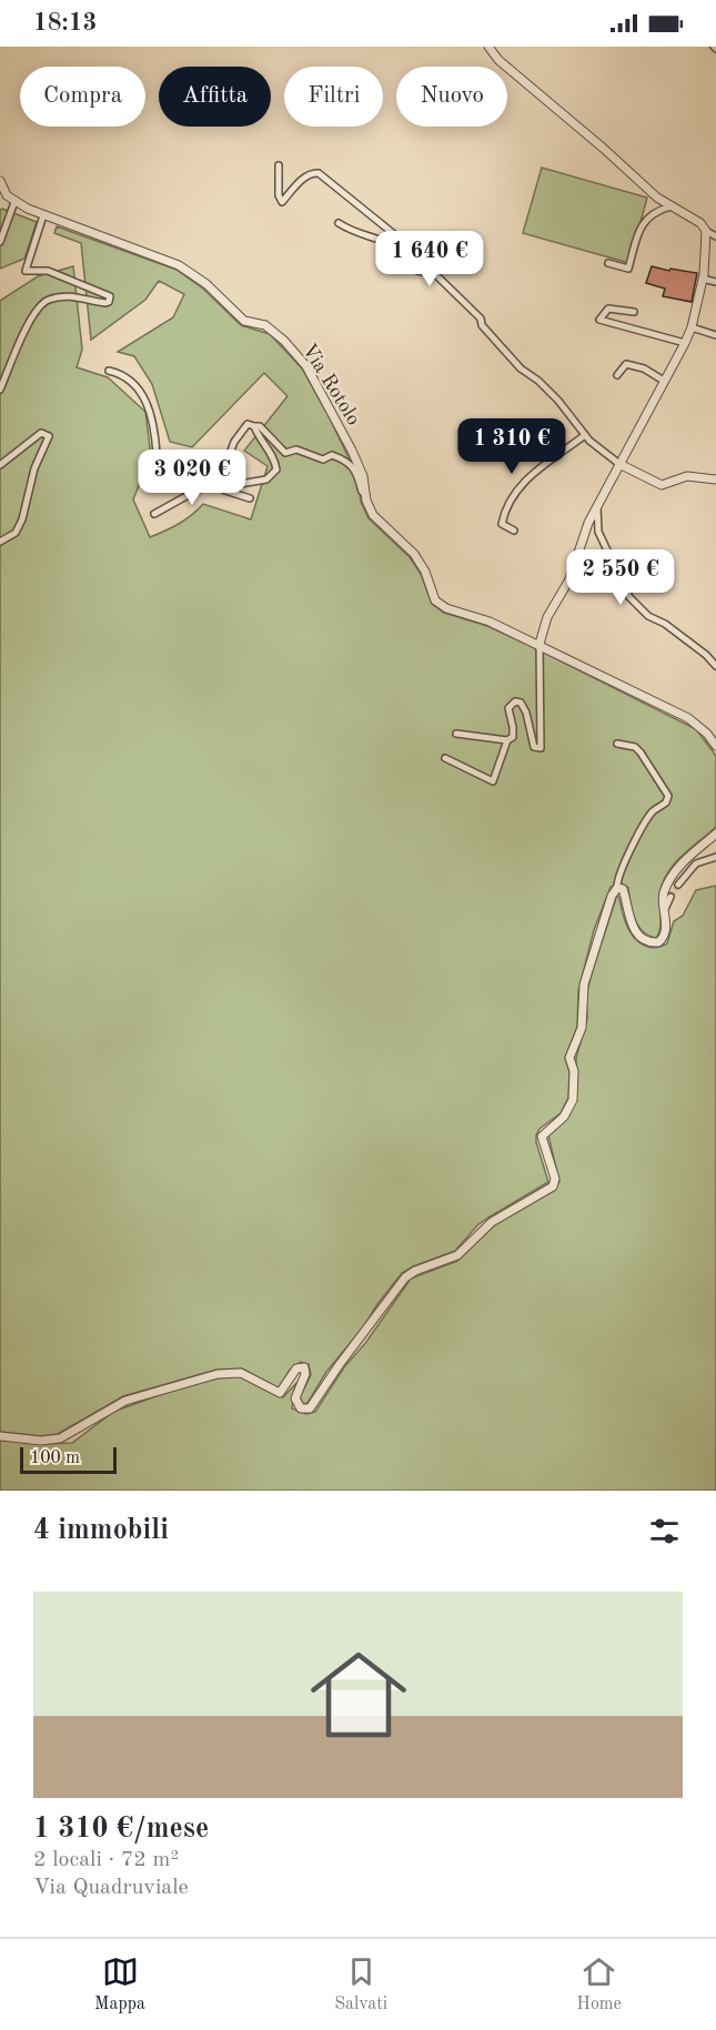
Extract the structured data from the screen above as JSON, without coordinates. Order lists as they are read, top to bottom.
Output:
{
  "streets": {
    "street": ["Via Rotolo"]
  },
  "scale_bar": "100 m",
  "page": {
    "status": "18:13",
    "chip": [
      "Compra",
      "Affitta",
      "Filtri",
      "Nuovo"
    ],
    "price": [
      "1 640 €",
      "1 310 €",
      "3 020 €",
      "2 550 €"
    ],
    "scale": "100 m",
    "heading": "4 immobili",
    "list": [
      {
        "name": "1 310 €/mese",
        "note": "2 locali · 72 m² · Via Quadruviale"
      }
    ],
    "tabs": ["Mappa", "Salvati", "Home"]
  }
}
